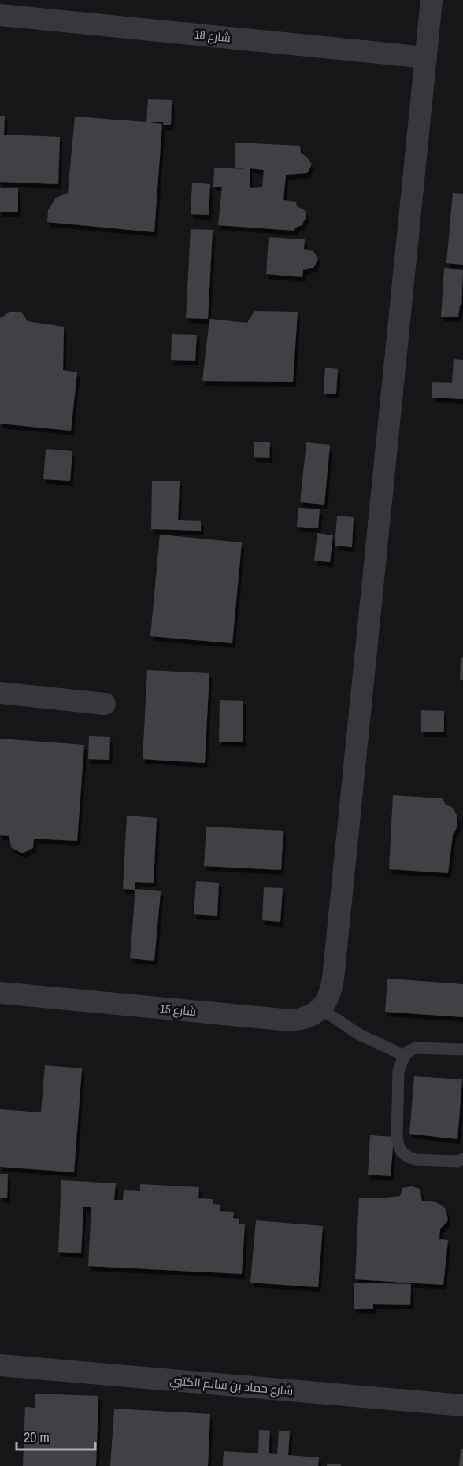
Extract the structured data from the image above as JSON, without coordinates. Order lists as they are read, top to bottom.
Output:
{
  "streets": {
    "street": ["شارع 18", "شارع 15", "شارع حماد بن سالم الكتبي"]
  },
  "scale_bar": "20 m"
}
